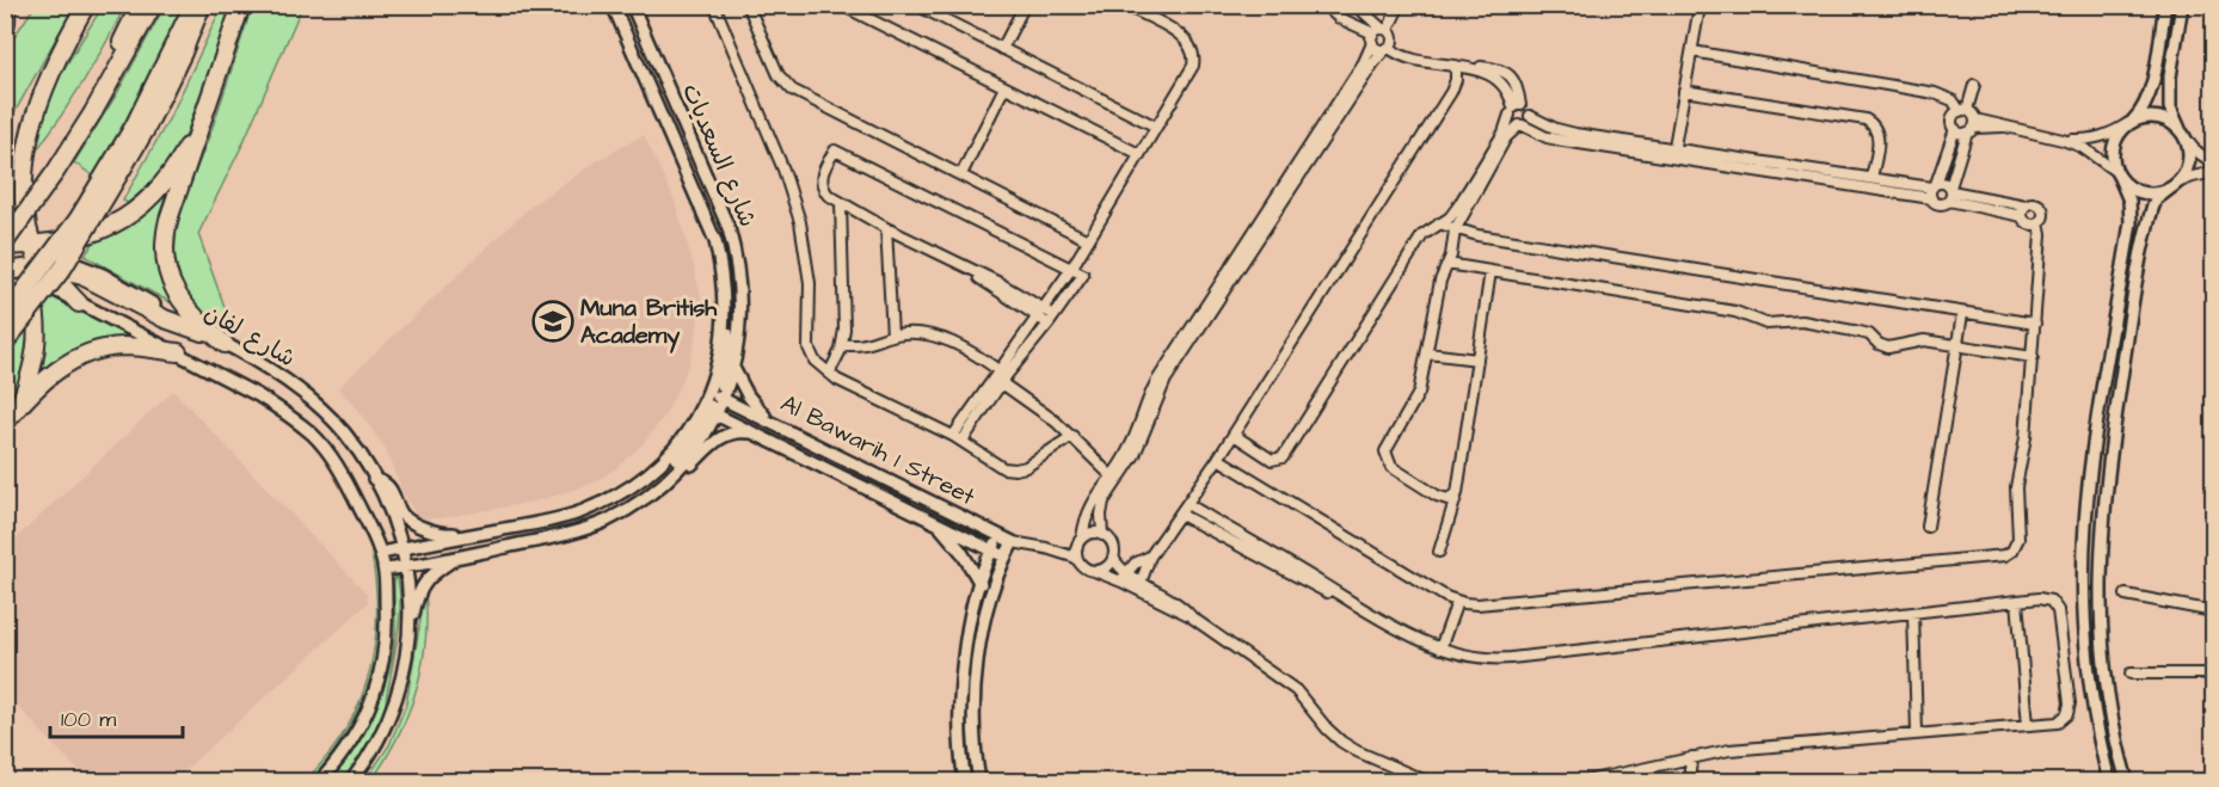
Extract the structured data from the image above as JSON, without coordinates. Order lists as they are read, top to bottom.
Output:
{
  "streets": {
    "street": ["شارع السعديات", "شارع لفان", "Al Bawarih 1 Street"]
  },
  "crossings": [
    ["شارع السعديات", "شارع لفان"],
    ["شارع السعديات", "Al Bawarih 1 Street"]
  ],
  "places": {
    "school or university": ["Muna British Academy"]
  },
  "scale_bar": "100 m"
}
